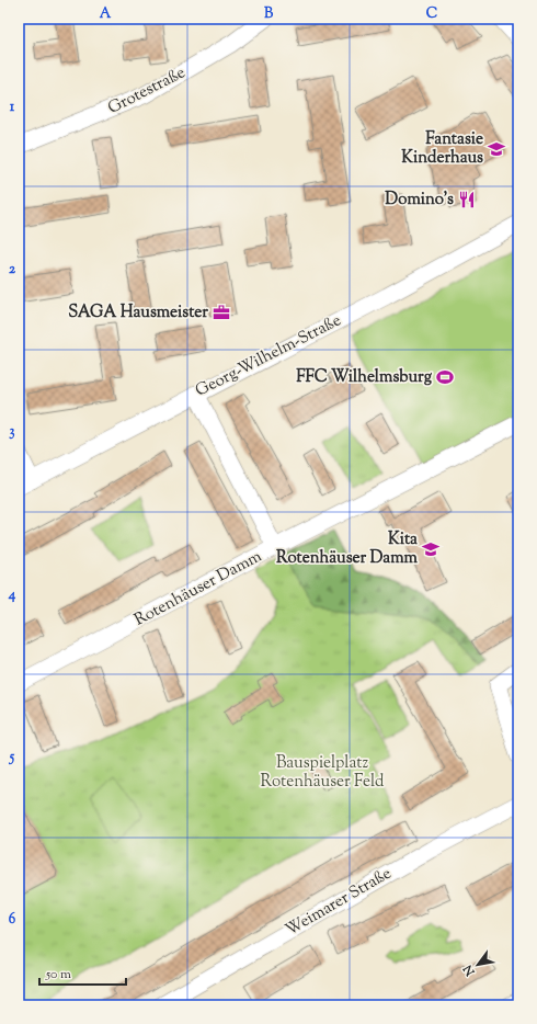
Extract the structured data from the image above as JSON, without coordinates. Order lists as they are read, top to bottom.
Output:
{
  "streets": {
    "street": [
      "Grotestraße",
      "Georg-Wilhelm-Straße",
      "Rotenhäuser Damm",
      "Weimarer Straße"
    ]
  },
  "parks": ["Bauspielplatz Rotenhäuser Feld"],
  "places": {
    "school or university": ["Fantasie Kinderhaus", "Kita Rotenhäuser Damm"],
    "restaurant": ["Domino's"],
    "office": ["SAGA Hausmeister"],
    "sports": ["FFC Wilhelmsburg"]
  },
  "scale_bar": "50 m",
  "north": "bottom left",
  "grid": {
    "columns": ["A", "B", "C"],
    "rows": [
      "1",
      "2",
      "3",
      "4",
      "5",
      "6"
    ]
  }
}
